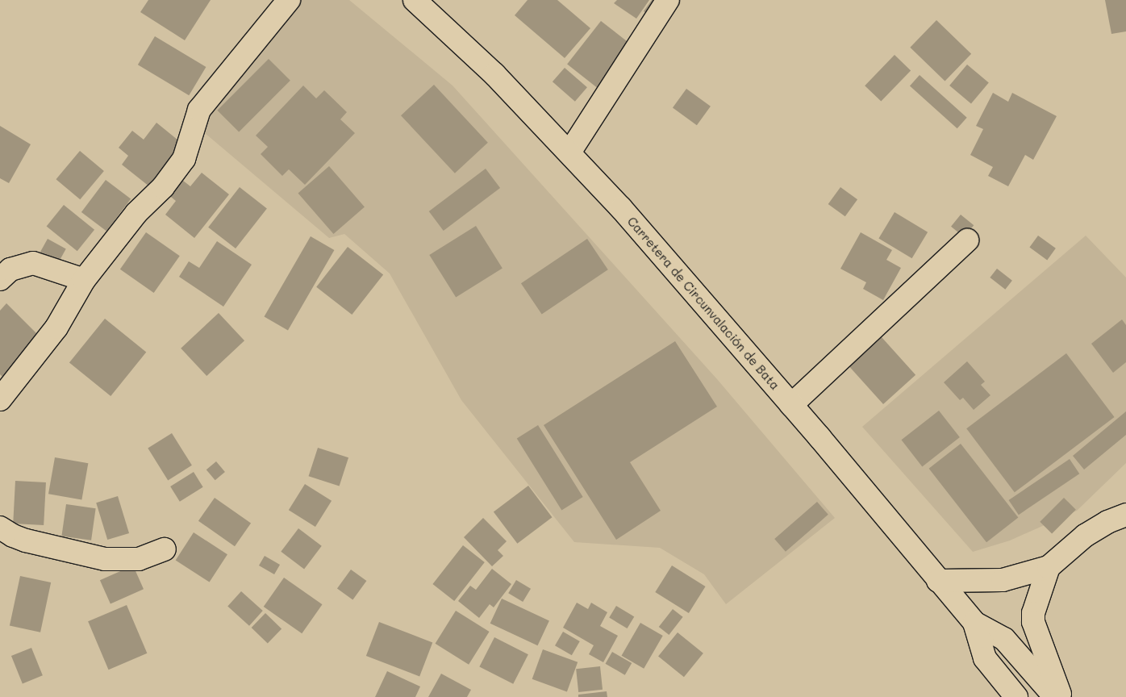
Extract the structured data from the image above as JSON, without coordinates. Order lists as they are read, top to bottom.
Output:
{
  "streets": {
    "main road": ["Carretera de Circunvalación de Bata"]
  }
}
